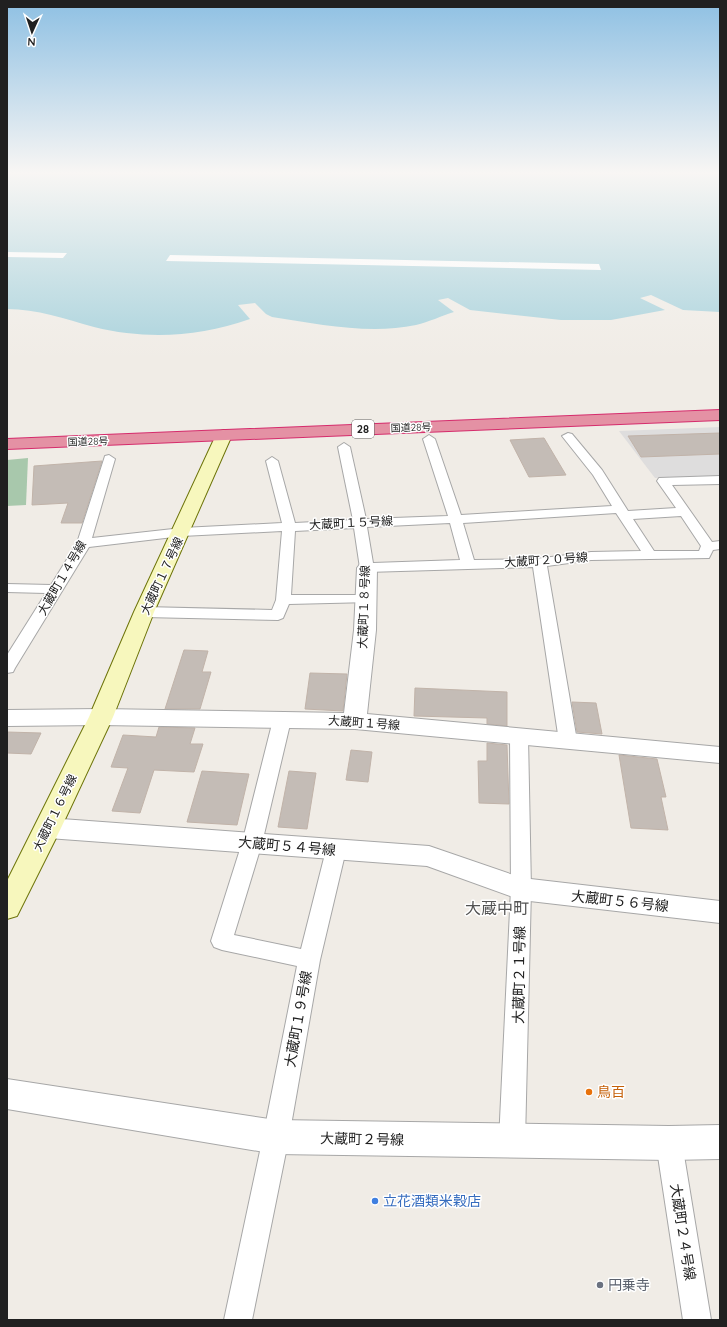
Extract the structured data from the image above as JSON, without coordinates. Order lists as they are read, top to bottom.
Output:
{
  "streets": {
    "highway": ["国道28号", "28"],
    "street": [
      "大蔵町１７号線",
      "大蔵町１８号線",
      "大蔵町１号線",
      "大蔵町１６号線",
      "大蔵町５４号線",
      "大蔵町５６号線",
      "大蔵町２号線"
    ],
    "lane": [
      "大蔵町１５号線",
      "大蔵町２０号線",
      "大蔵町１４号線",
      "大蔵町２１号線",
      "大蔵町１９号線",
      "大蔵町２４号線"
    ]
  },
  "crossings": [
    ["国道28号", "大蔵町１７号線"],
    ["大蔵町１５号線", "大蔵町１７号線"],
    ["大蔵町１５号線", "大蔵町１４号線"],
    ["大蔵町１５号線", "大蔵町１８号線"],
    ["大蔵町２０号線", "大蔵町１８号線"],
    ["大蔵町１７号線", "大蔵町１号線"],
    ["大蔵町１７号線", "大蔵町１６号線"],
    ["大蔵町１８号線", "大蔵町１号線"],
    ["大蔵町１号線", "大蔵町１６号線"],
    ["大蔵町１号線", "大蔵町２１号線"],
    ["大蔵町１号線", "大蔵町１９号線"],
    ["大蔵町１６号線", "大蔵町５４号線"],
    ["大蔵町５４号線", "大蔵町５６号線"],
    ["大蔵町５４号線", "大蔵町２１号線"],
    ["大蔵町５４号線", "大蔵町１９号線"],
    ["大蔵町５６号線", "大蔵町２１号線"],
    ["大蔵町２１号線", "大蔵町２号線"],
    ["大蔵町１９号線", "大蔵町２号線"],
    ["大蔵町２号線", "大蔵町２４号線"]
  ],
  "districts": ["大蔵中町"],
  "places": ["鳥百", "立花酒類米穀店", "円乗寺"],
  "north": "bottom"
}
